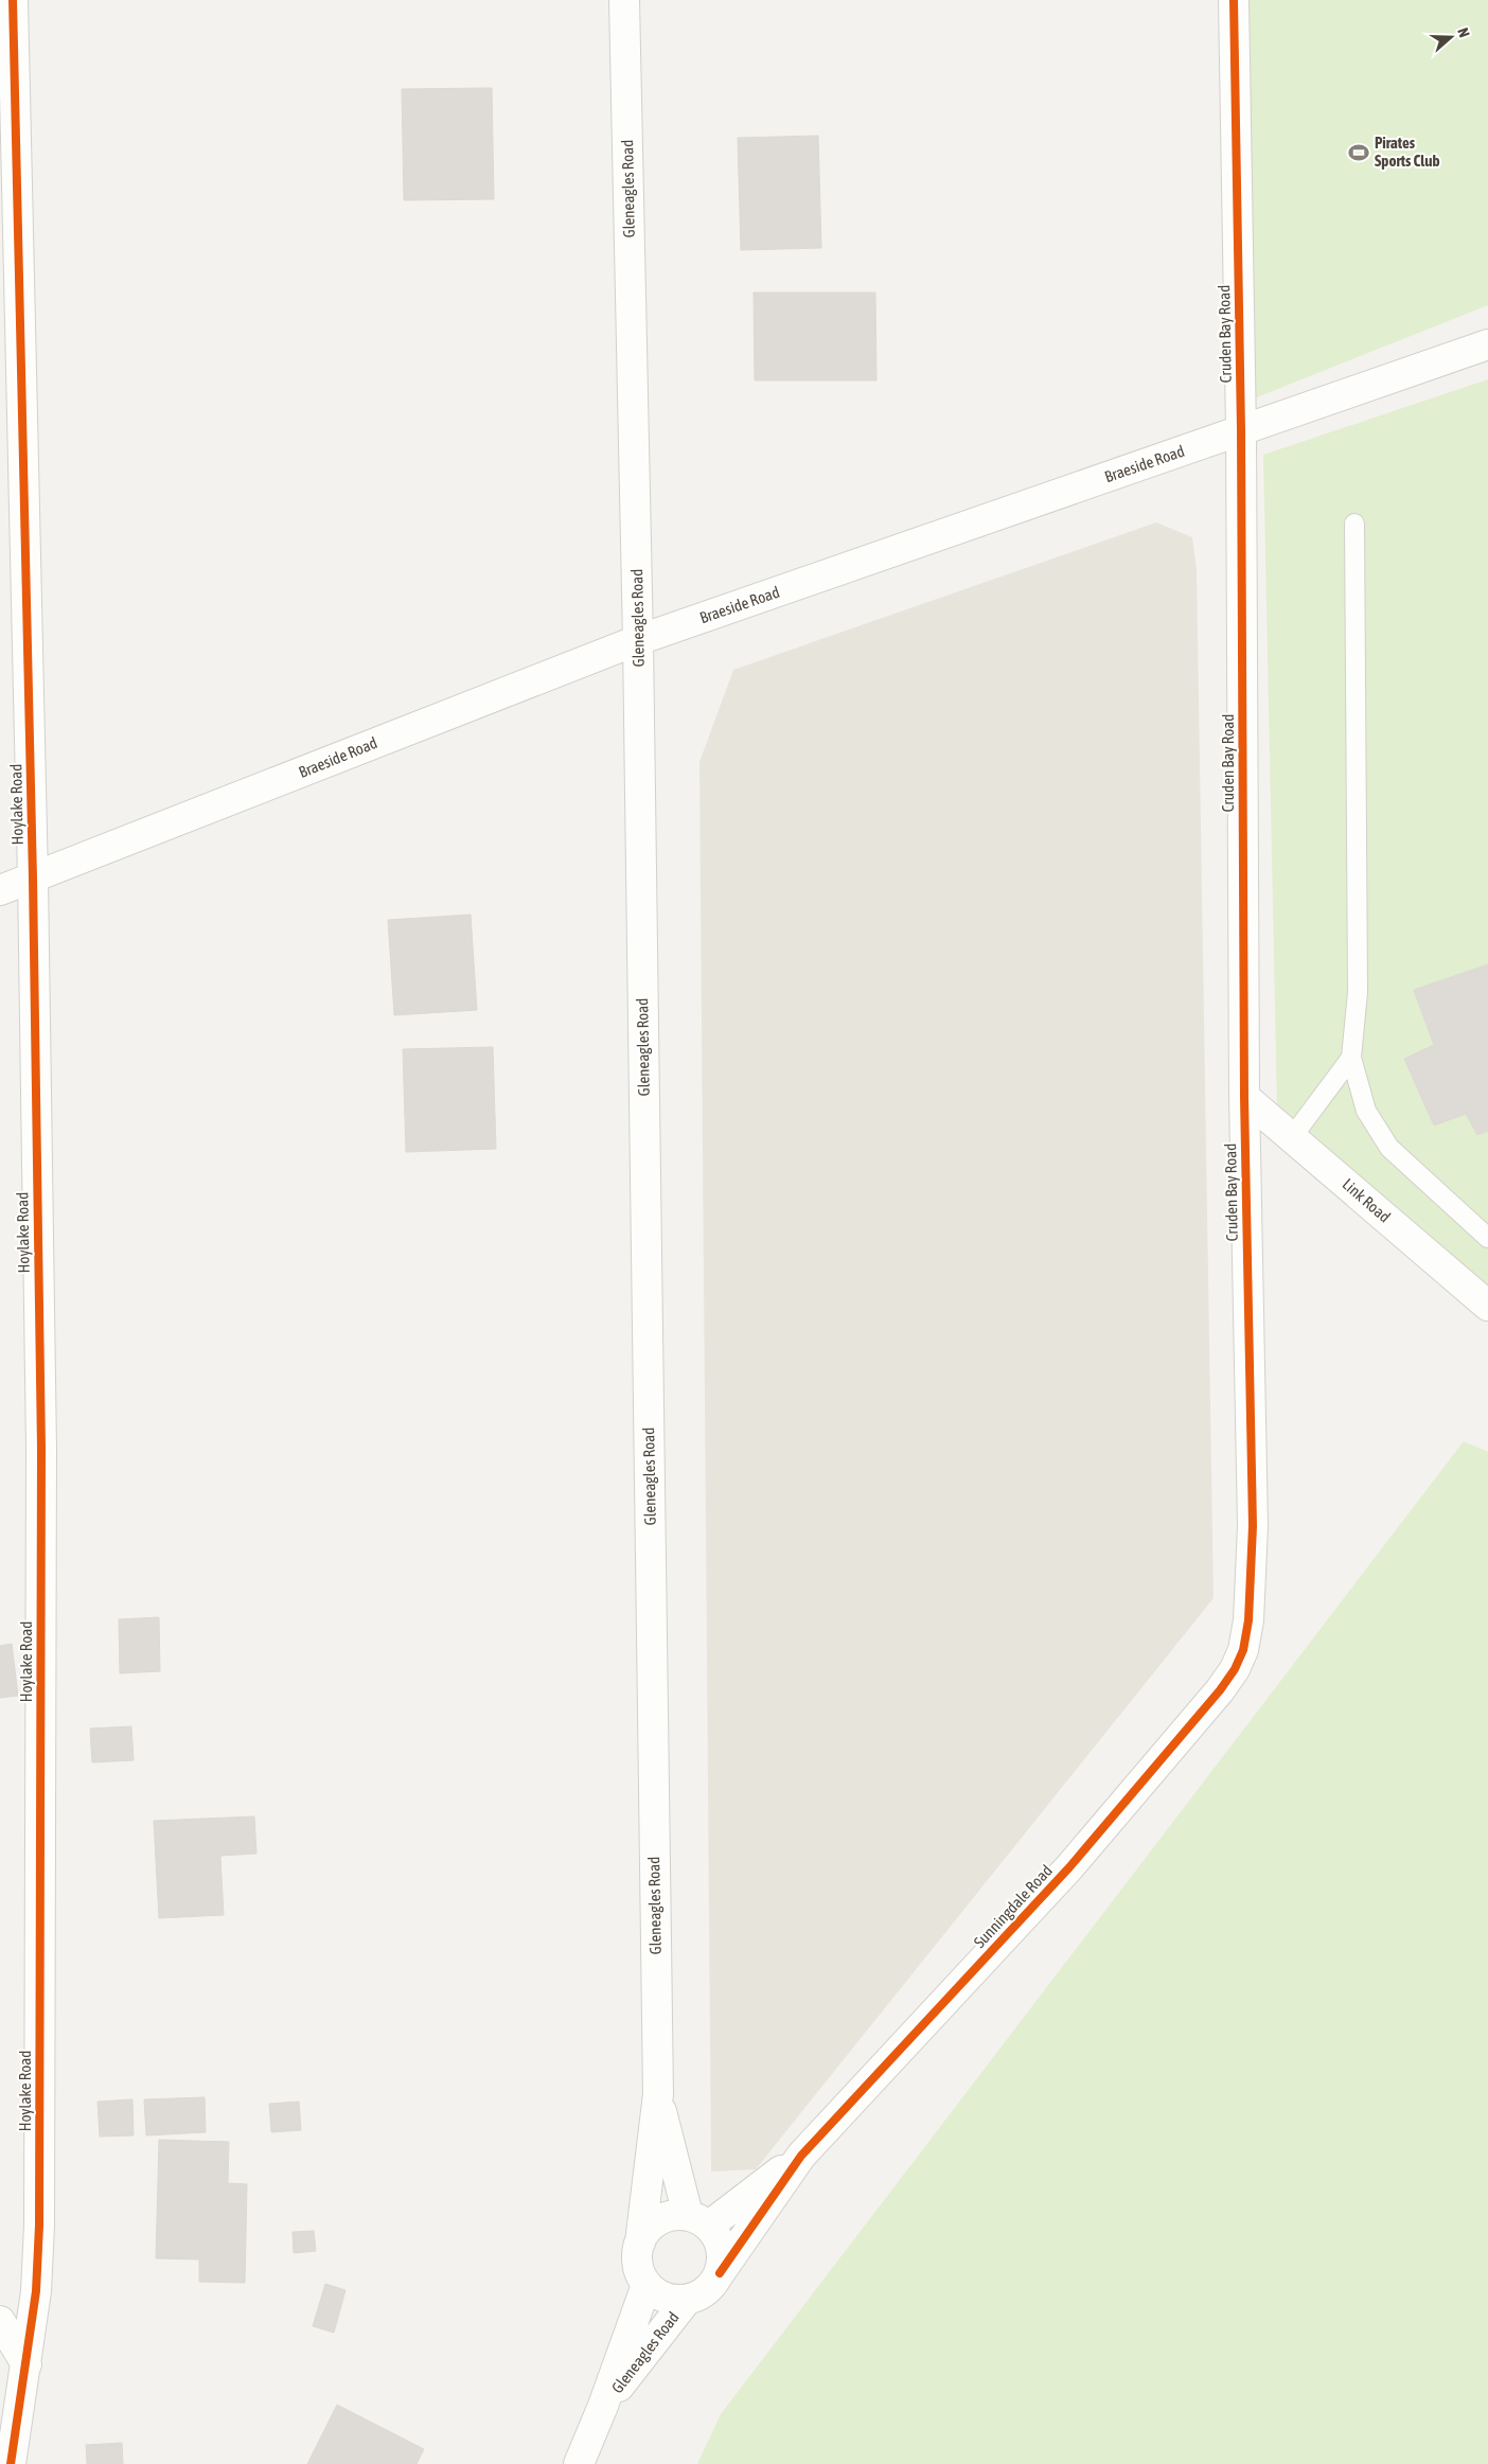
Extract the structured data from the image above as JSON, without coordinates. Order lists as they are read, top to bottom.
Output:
{
  "streets": {
    "street": [
      "Gleneagles Road",
      "Cruden Bay Road",
      "Braeside Road",
      "Hoylake Road",
      "Link Road",
      "Sunningdale Road"
    ]
  },
  "crossings": [
    ["Gleneagles Road", "Braeside Road"],
    ["Gleneagles Road", "Sunningdale Road"],
    ["Cruden Bay Road", "Braeside Road"],
    ["Cruden Bay Road", "Link Road"],
    ["Cruden Bay Road", "Sunningdale Road"],
    ["Braeside Road", "Hoylake Road"]
  ],
  "places": {
    "sports": ["Pirates Sports Club"]
  },
  "north": "right"
}
